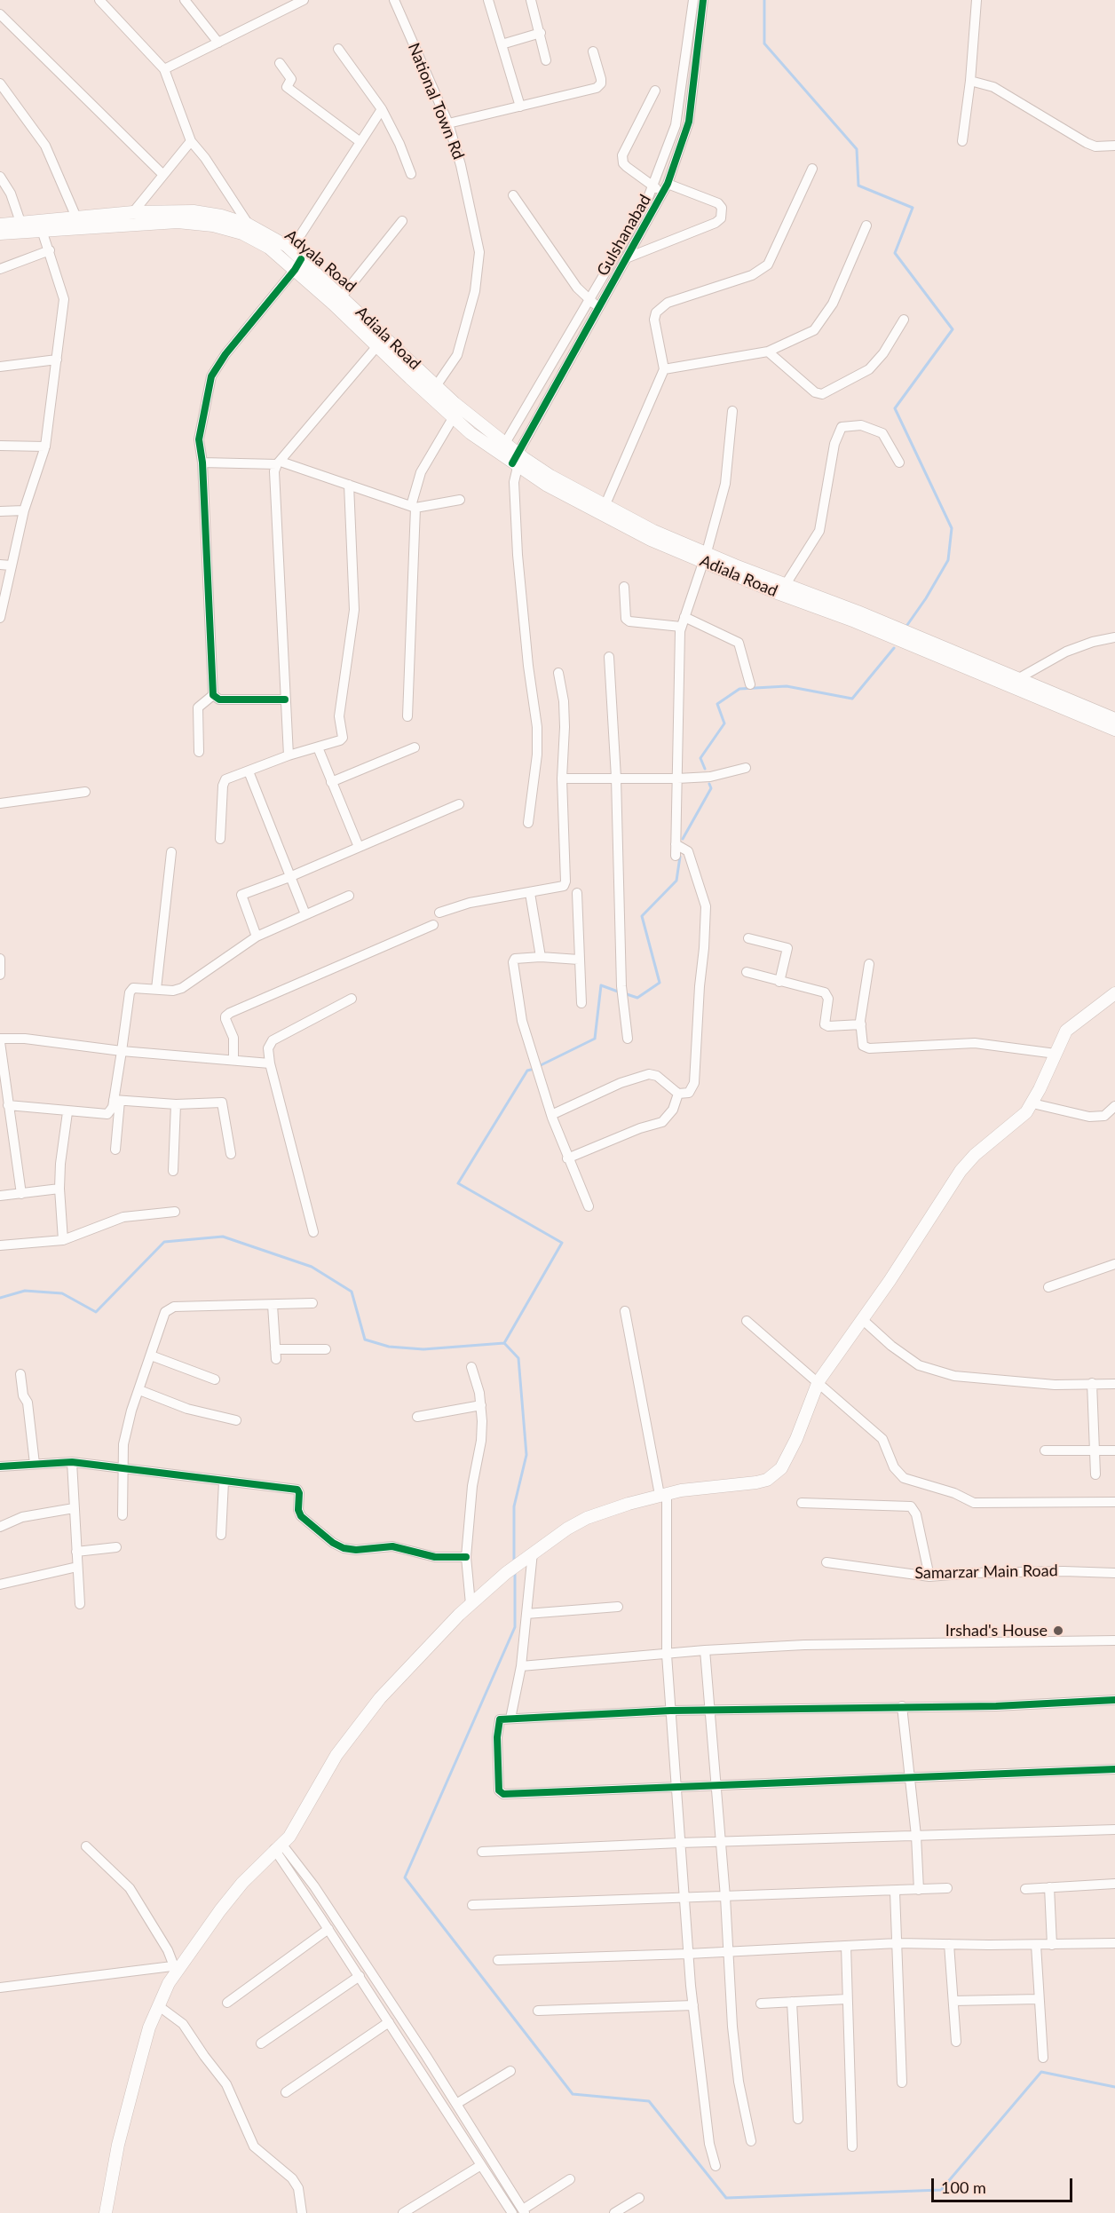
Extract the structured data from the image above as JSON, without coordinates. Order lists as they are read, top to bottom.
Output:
{
  "streets": {
    "main road": ["Adyala Road", "Adiala Road"],
    "street": ["National Town Rd", "Gulshanabad", "Samarzar Main Road"]
  },
  "crossings": [
    ["National Town Rd", "Adyala Road"],
    ["Gulshanabad", "Adyala Road"],
    ["Gulshanabad", "Adiala Road"],
    ["Adyala Road", "Adiala Road"]
  ],
  "places": ["Irshad's House"],
  "scale_bar": "100 m"
}
